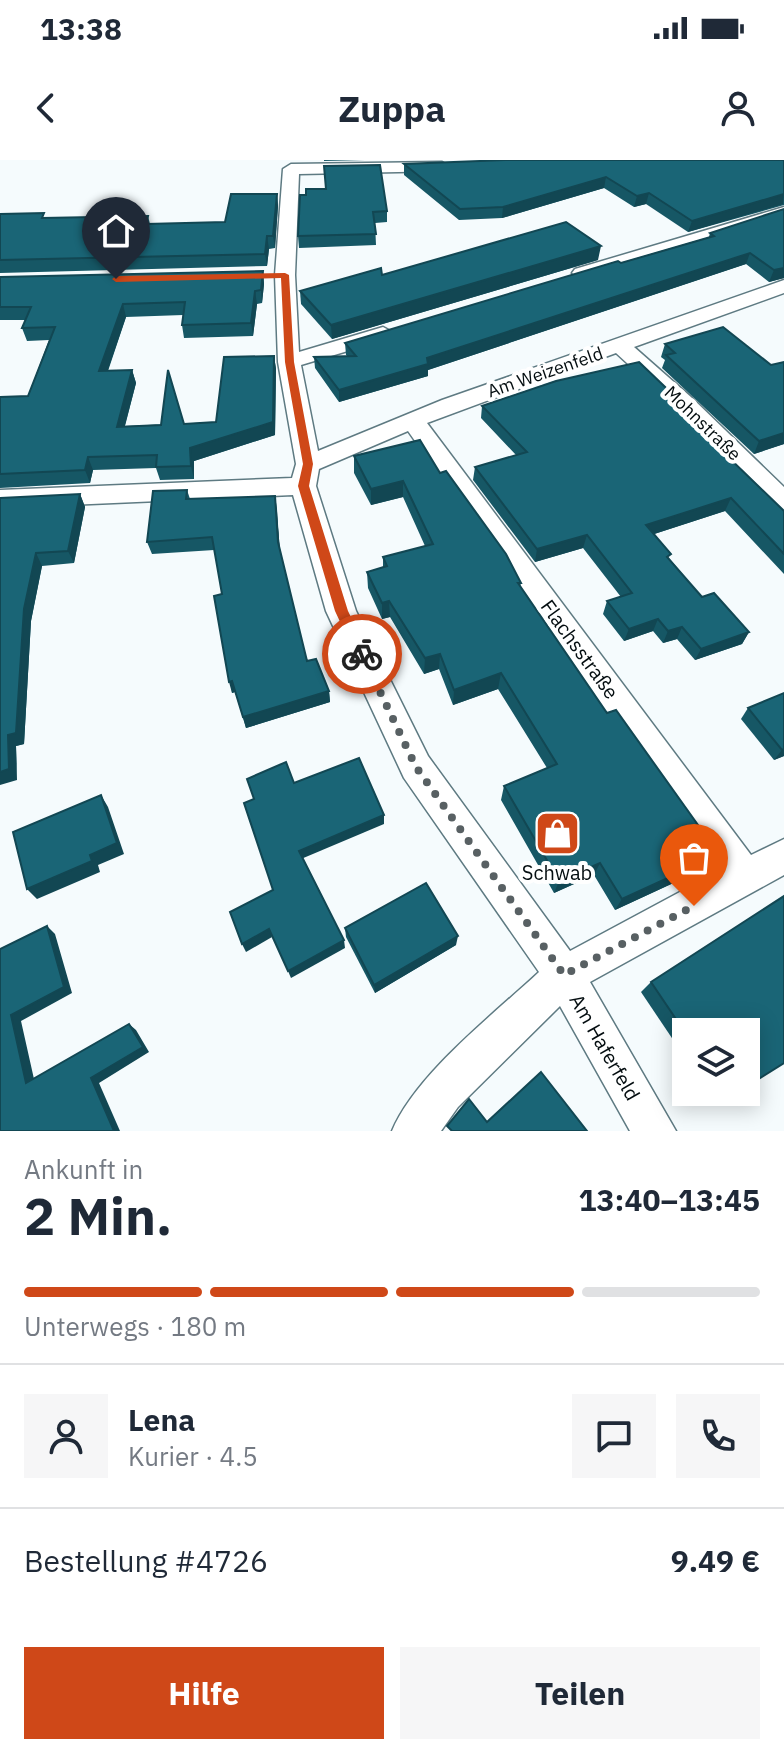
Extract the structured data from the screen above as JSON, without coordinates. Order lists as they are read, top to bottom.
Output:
{
  "streets": {
    "street": [
      "Am Weizenfeld",
      "Mohnstraße",
      "Flachsstraße",
      "Am Haferfeld"
    ]
  },
  "crossings": [
    ["Am Weizenfeld", "Mohnstraße"],
    ["Am Weizenfeld", "Flachsstraße"],
    ["Am Weizenfeld", "Am Haferfeld"]
  ],
  "places": {
    "shop": ["Schwab"]
  },
  "page": {
    "status": "13:38",
    "header": "Zuppa",
    "heading": ["2 Min.", "Ankunft in", "13:40–13:45"],
    "panel": [
      "Lena",
      "Kurier · 4.5",
      "Bestellung #4726",
      "9.49 €"
    ],
    "bar": "Unterwegs · 180 m",
    "buttons": ["Hilfe", "Teilen"]
  }
}
